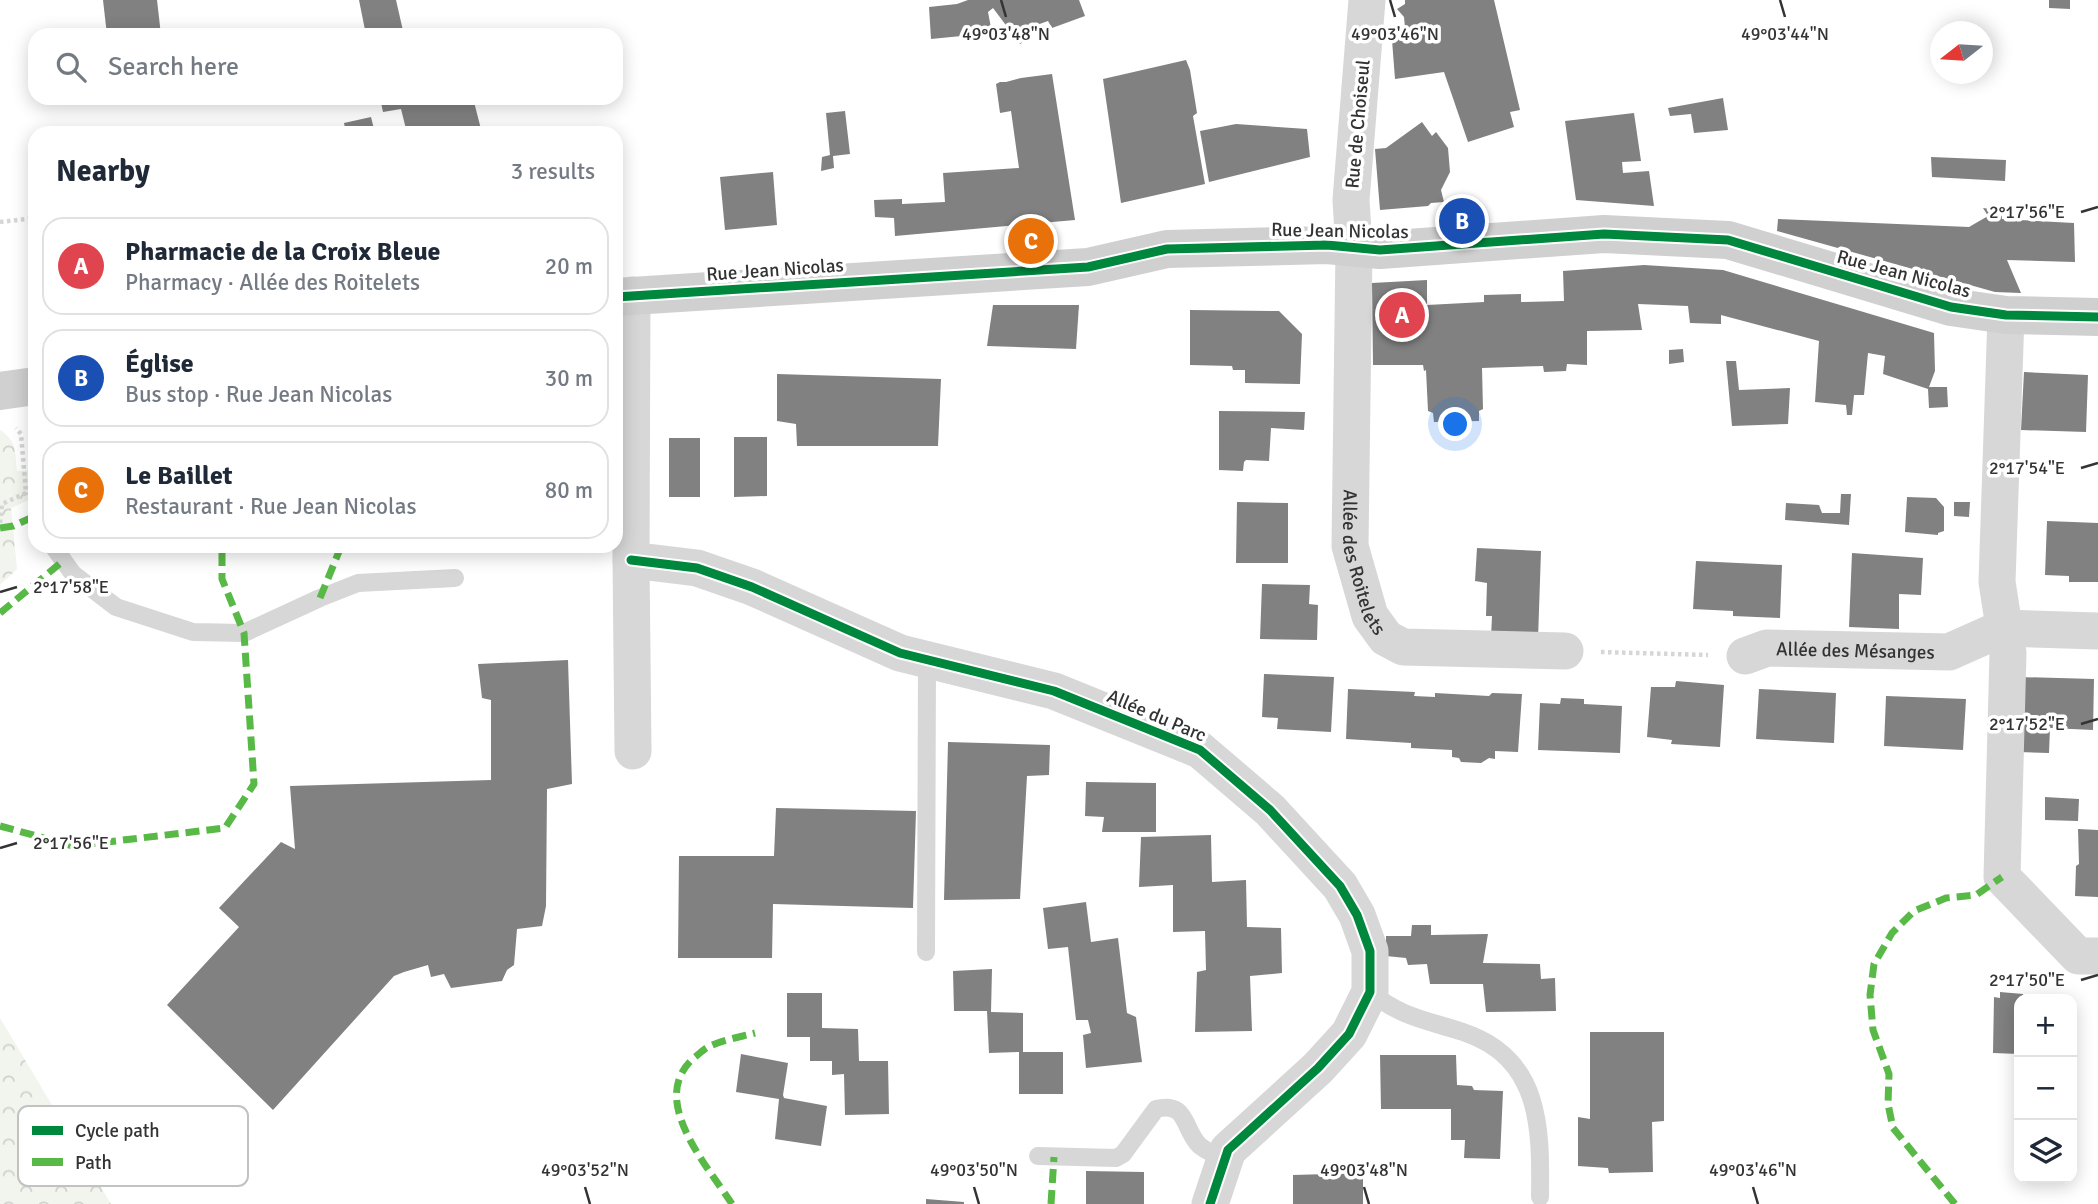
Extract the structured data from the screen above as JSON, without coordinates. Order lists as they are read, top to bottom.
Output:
{
  "streets": {
    "street": [
      "Rue de Choiseul",
      "Rue Jean Nicolas",
      "Allée des Roitelets",
      "Allée des Mésanges",
      "Allée du Parc"
    ]
  },
  "crossings": [
    ["Rue de Choiseul", "Rue Jean Nicolas"],
    ["Rue de Choiseul", "Allée des Roitelets"],
    ["Rue Jean Nicolas", "Allée des Roitelets"]
  ],
  "legend": ["Cycle path", "Path"],
  "north": "left",
  "page": {
    "search": "Search here",
    "heading": ["Nearby", "3 results"],
    "pins": ["B", "C", "A"],
    "list": [
      {
        "mark": "A",
        "name": "Pharmacie de la Croix Bleue",
        "note": "Pharmacy · Allée des Roitelets",
        "value": "20 m"
      },
      {
        "mark": "B",
        "name": "Église",
        "note": "Bus stop · Rue Jean Nicolas",
        "value": "30 m"
      },
      {
        "mark": "C",
        "name": "Le Baillet",
        "note": "Restaurant · Rue Jean Nicolas",
        "value": "80 m"
      }
    ],
    "map_buttons": ["+", "−"]
  },
  "coordinates": [
    "49°03'48\"N",
    "49°03'46\"N",
    "49°03'44\"N",
    "2°17'56\"E",
    "2°17'54\"E",
    "2°17'58\"E",
    "2°17'52\"E",
    "2°17'50\"E",
    "49°03'52\"N",
    "49°03'50\"N"
  ]
}
